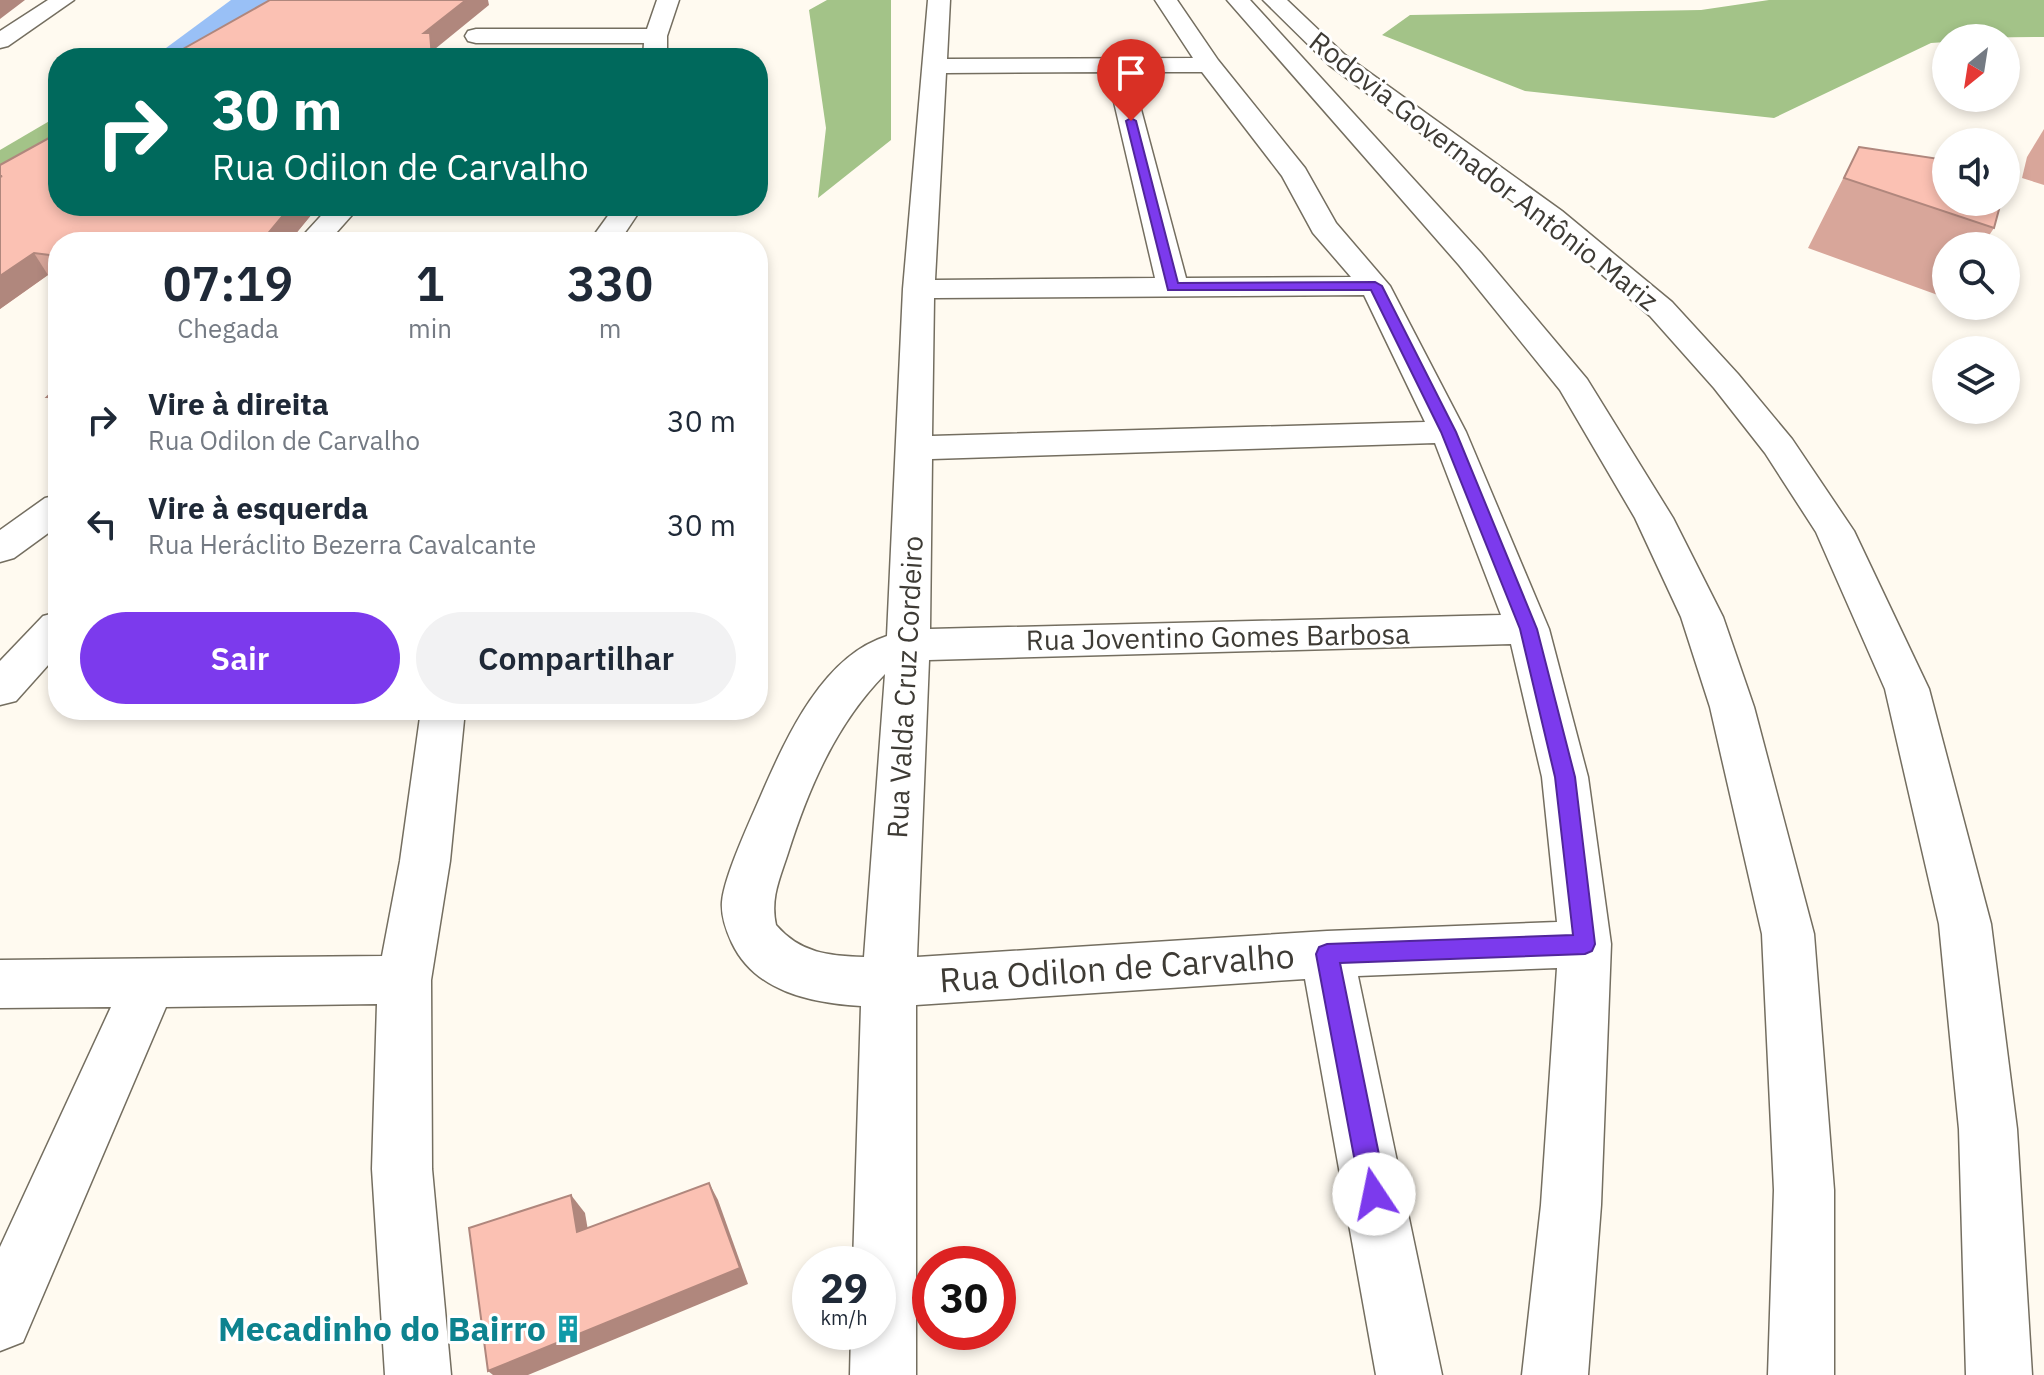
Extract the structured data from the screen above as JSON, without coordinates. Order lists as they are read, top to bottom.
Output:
{
  "streets": {
    "main road": [
      "Rodovia Governador Antônio Mariz",
      "Rua Joventino Gomes Barbosa",
      "Rua Valda Cruz Cordeiro",
      "Rua Odilon de Carvalho"
    ]
  },
  "crossings": [
    ["Rua Joventino Gomes Barbosa", "Rua Valda Cruz Cordeiro"],
    ["Rua Joventino Gomes Barbosa", "Rua Odilon de Carvalho"],
    ["Rua Valda Cruz Cordeiro", "Rua Odilon de Carvalho"]
  ],
  "places": {
    "building": ["Mecadinho do Bairro"]
  },
  "north": "bottom left",
  "page": {
    "turn": ["30 m", "Rua Odilon de Carvalho"],
    "eta": [
      "07:19",
      "Chegada",
      "1",
      "min",
      "330",
      "m"
    ],
    "list": [
      {
        "name": "Vire à direita",
        "note": "Rua Odilon de Carvalho",
        "value": "30 m"
      },
      {
        "name": "Vire à esquerda",
        "note": "Rua Heráclito Bezerra Cavalcante",
        "value": "30 m"
      }
    ],
    "buttons": ["Sair", "Compartilhar"],
    "speed": "29 km/h",
    "limit": "30"
  }
}
